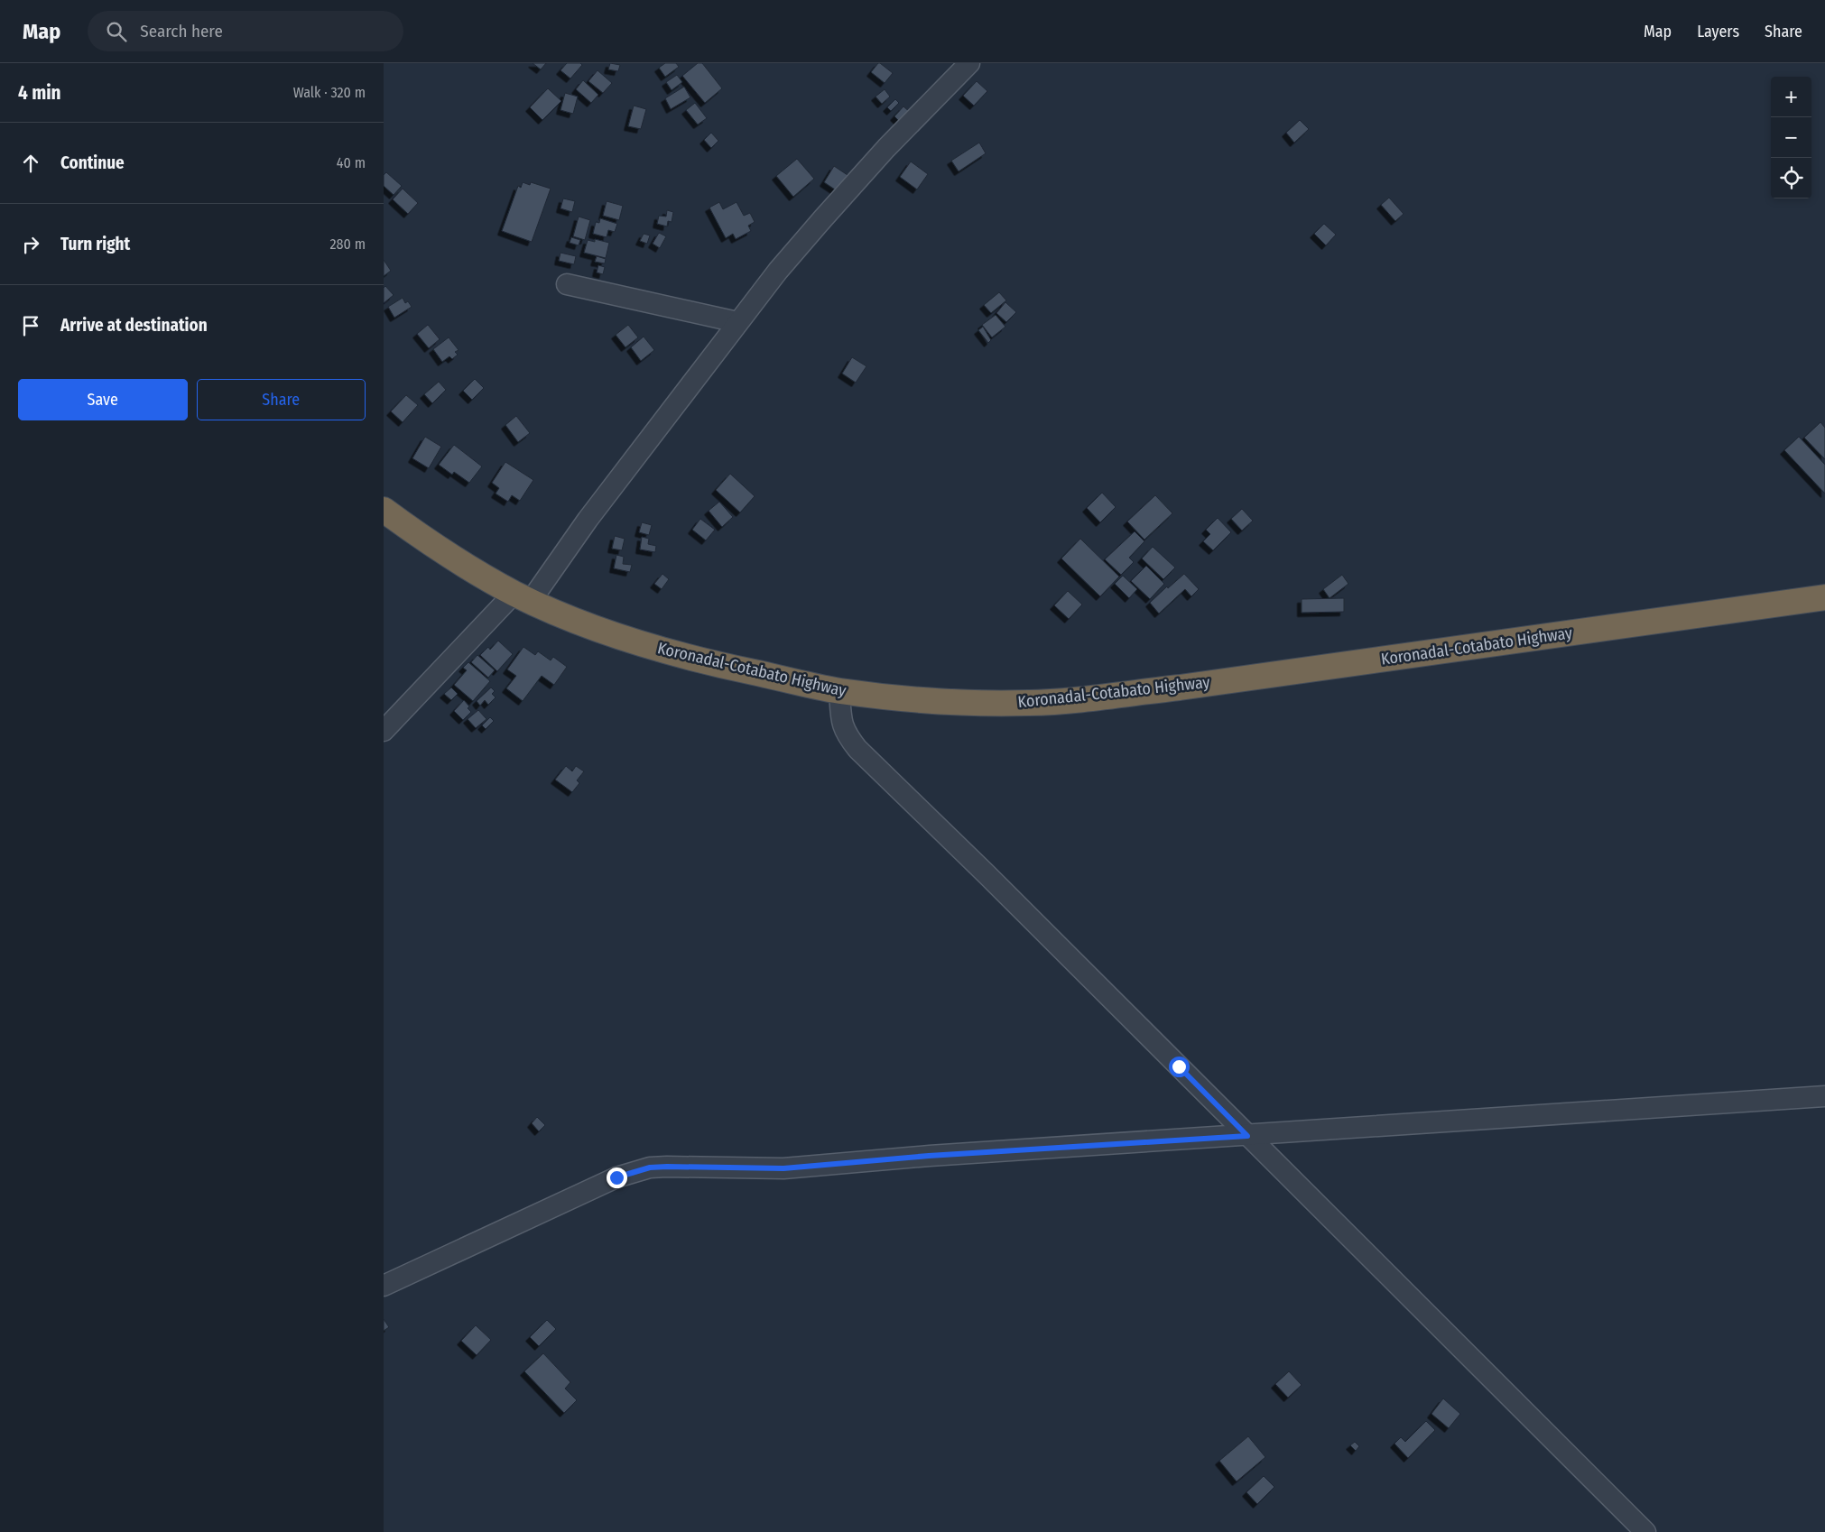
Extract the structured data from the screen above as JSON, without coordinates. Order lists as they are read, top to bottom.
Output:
{
  "streets": {
    "highway": ["Koronadal-Cotabato Highway"]
  },
  "page": {
    "header": "Map",
    "search": "Search here",
    "nav": ["Map", "Layers", "Share"],
    "heading": ["4 min", "Walk · 320 m"],
    "map_buttons": ["+", "−"],
    "list": [
      ["Continue", "40 m"],
      ["Turn right", "280 m"],
      "Arrive at destination"
    ],
    "buttons": ["Save", "Share"]
  }
}
